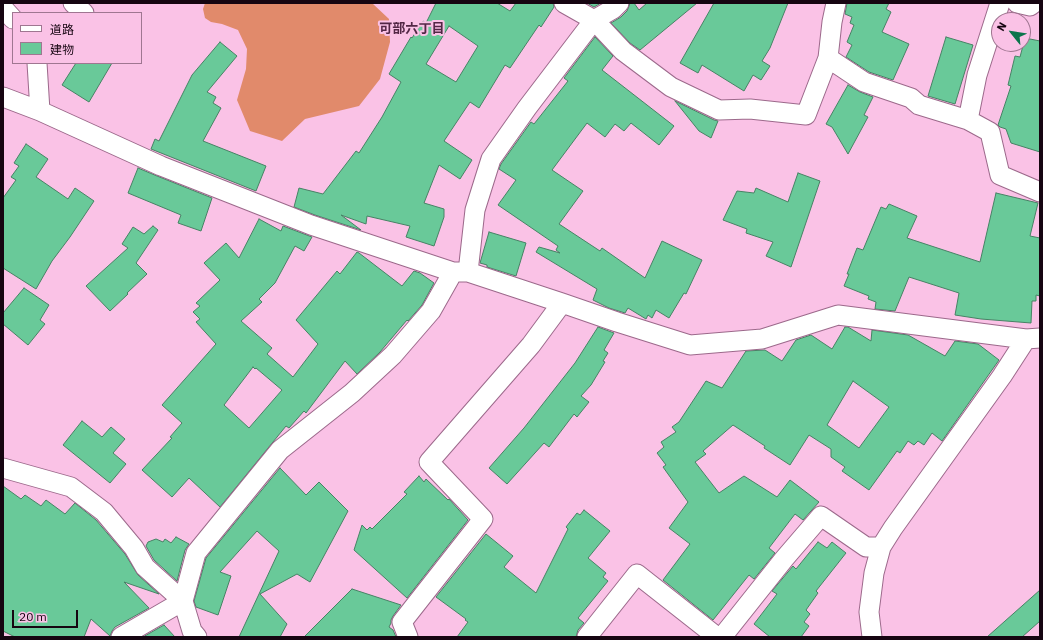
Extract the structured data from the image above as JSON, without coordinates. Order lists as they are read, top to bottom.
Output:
{
  "districts": ["可部六丁目"],
  "legend": ["道路", "建物"],
  "scale_bar": "20 m",
  "north": "top left"
}
